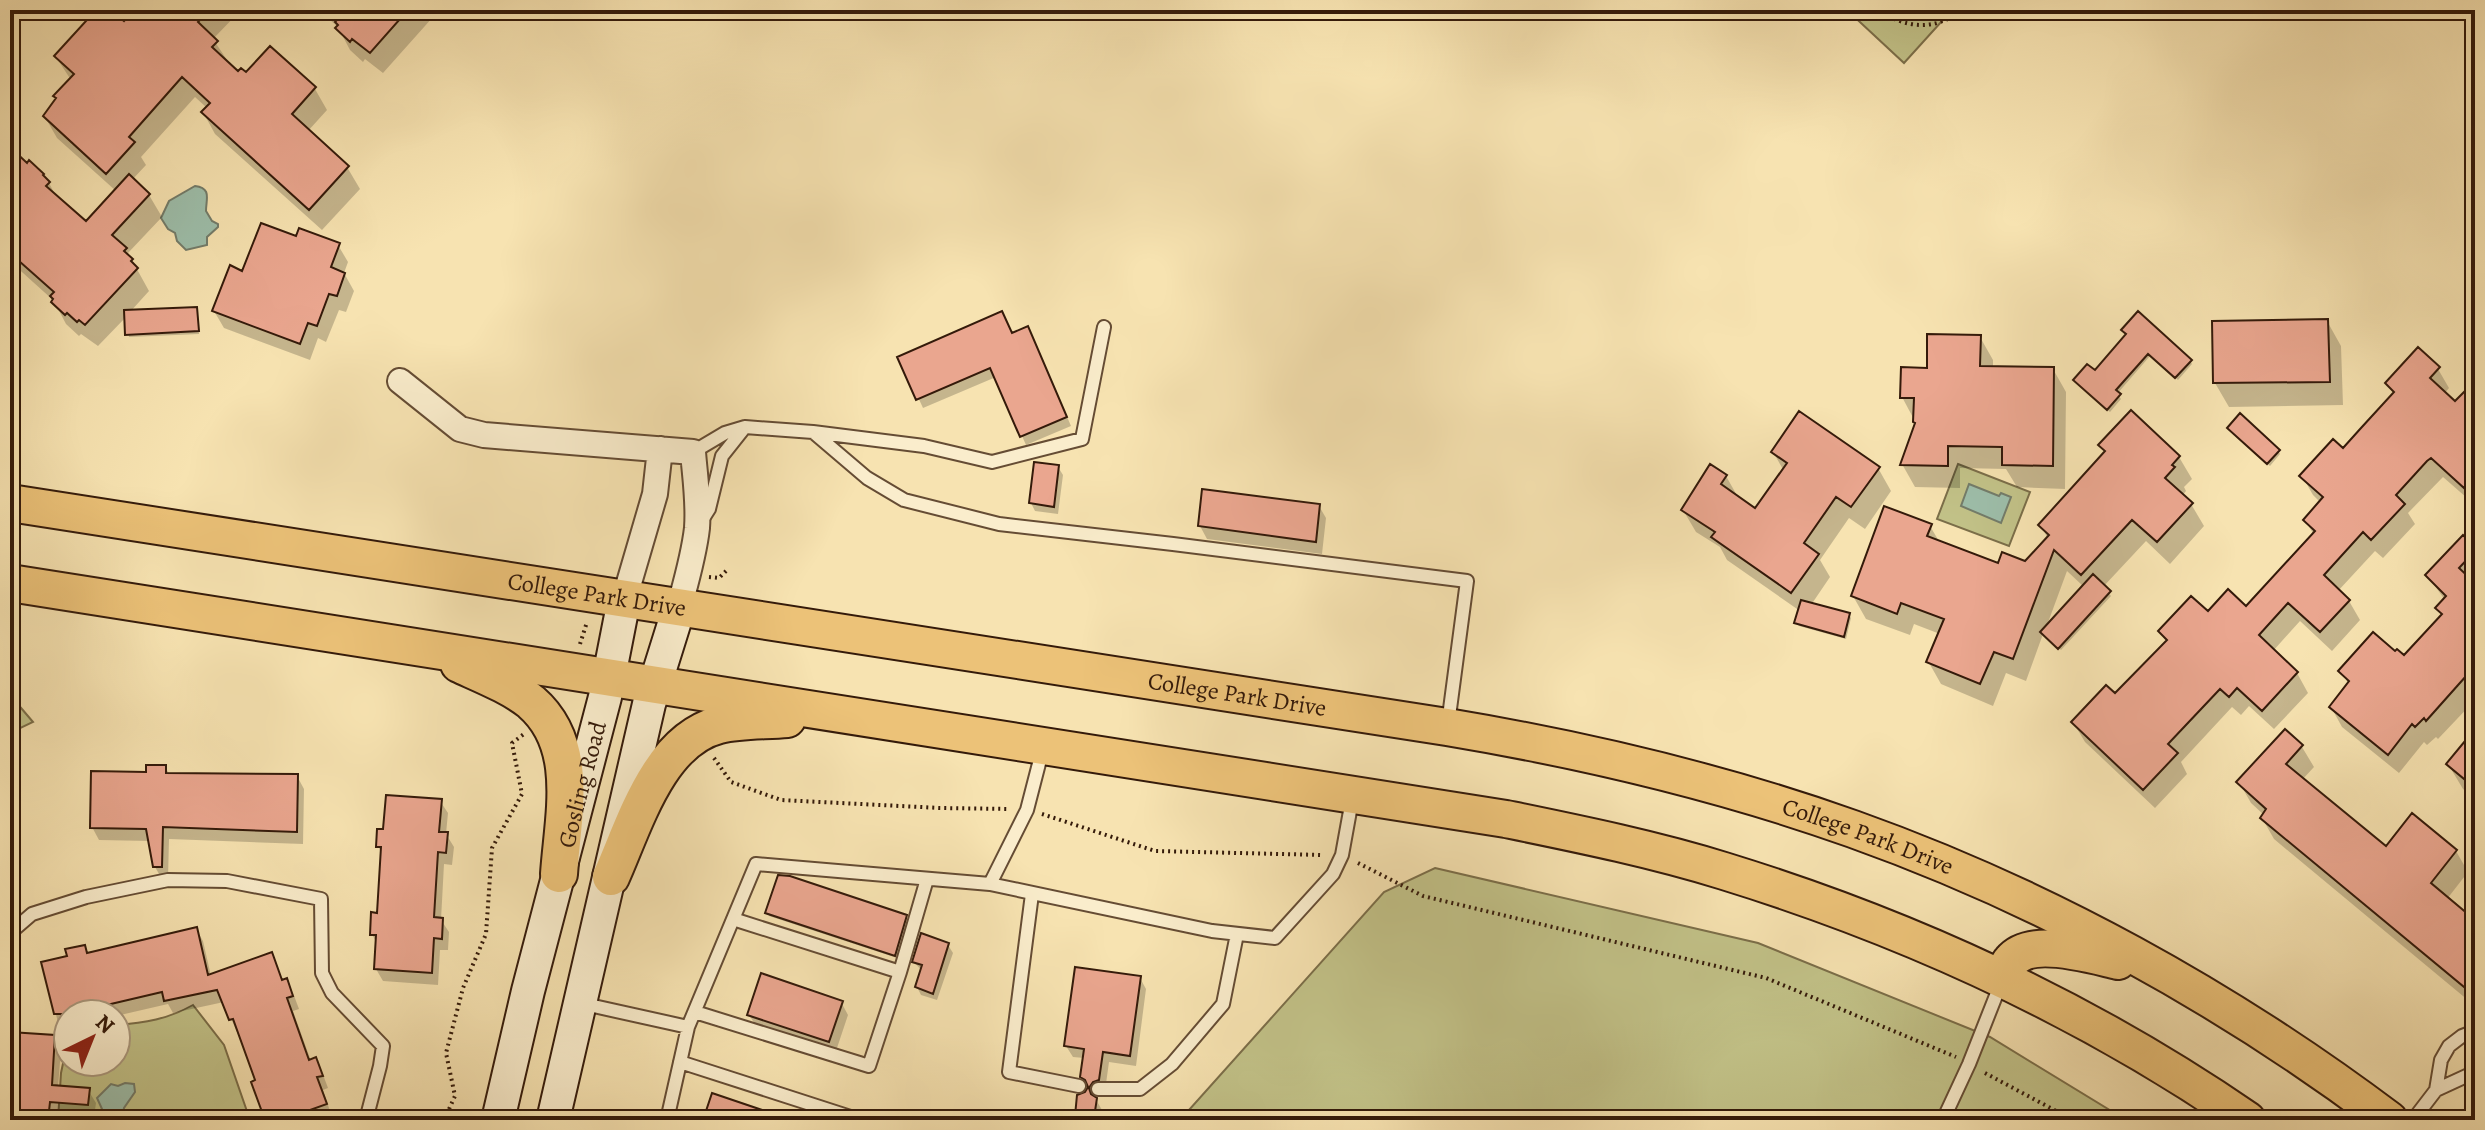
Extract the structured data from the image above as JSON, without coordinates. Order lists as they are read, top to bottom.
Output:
{
  "streets": {
    "main road": ["College Park Drive", "Gosling Road"]
  },
  "crossings": [
    ["College Park Drive", "Gosling Road"]
  ],
  "north": "top right"
}
